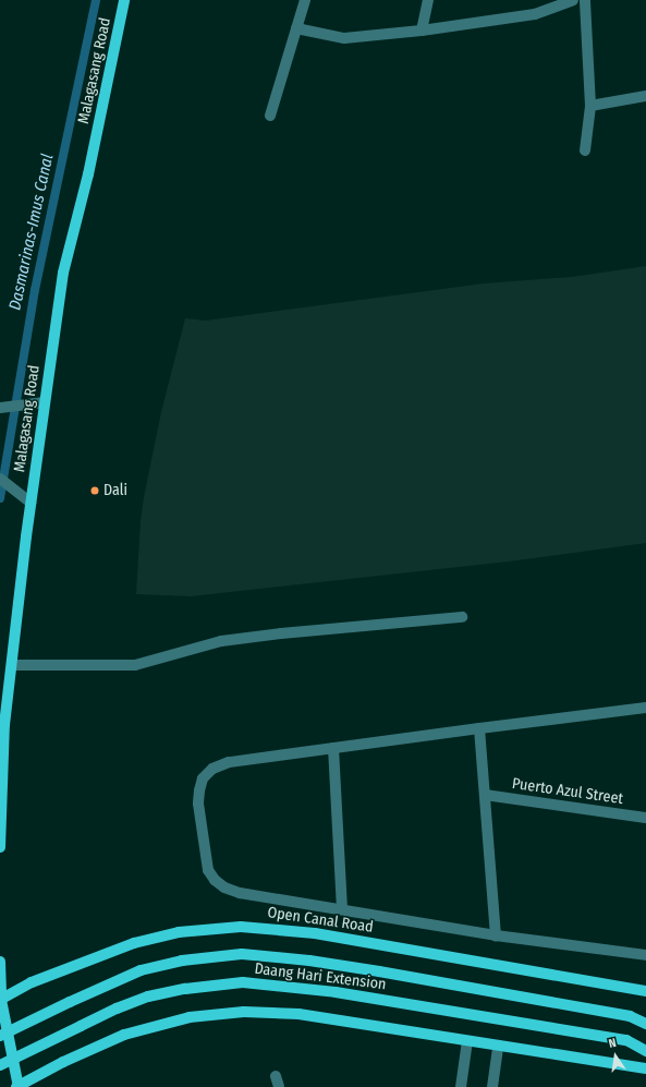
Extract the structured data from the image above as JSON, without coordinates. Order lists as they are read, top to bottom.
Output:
{
  "streets": {
    "main road": ["Malagasang Road", "Open Canal Road", "Daang Hari Extension"],
    "street": ["Puerto Azul Street"]
  },
  "water": ["Dasmarinas-Imus Canal"],
  "places": ["Dali"],
  "north": "top"
}
